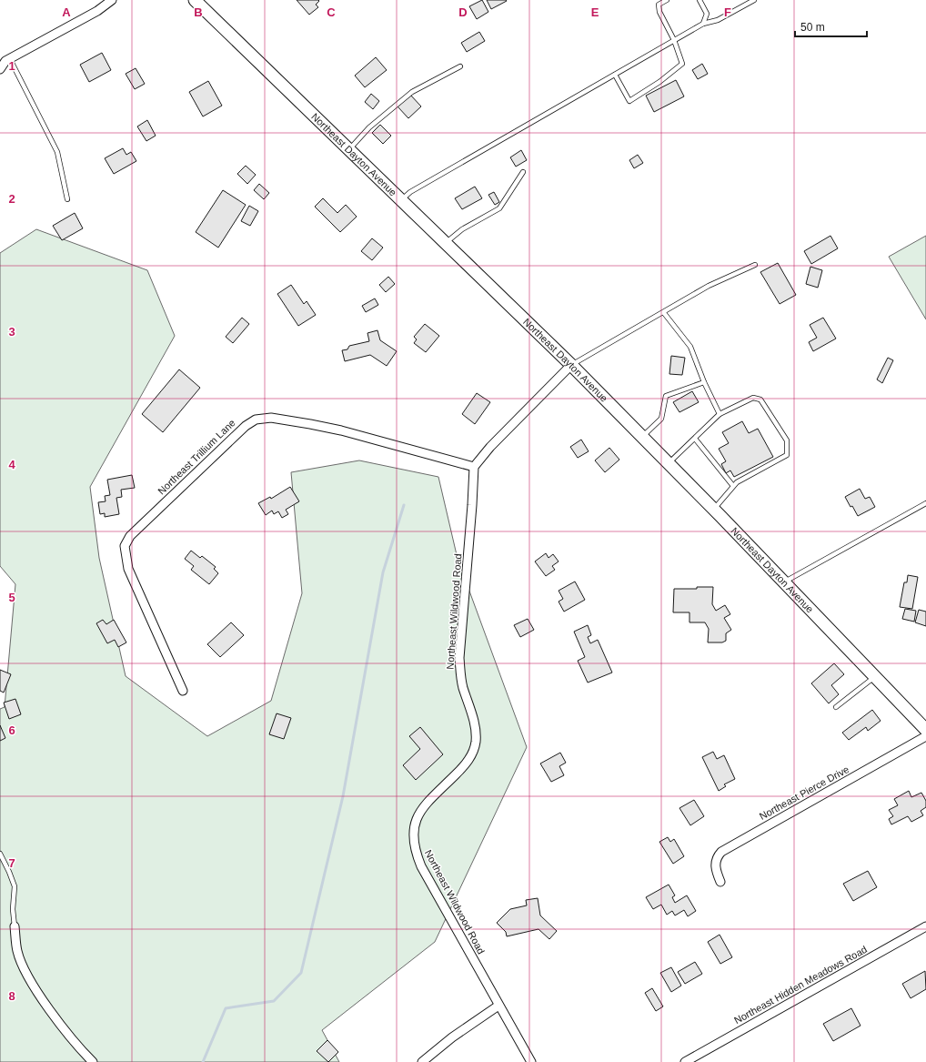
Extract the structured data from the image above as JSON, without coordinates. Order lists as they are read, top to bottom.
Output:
{
  "streets": {
    "street": [
      "Northeast Dayton Avenue",
      "Northeast Trillium Lane",
      "Northeast Wildwood Road",
      "Northeast Pierce Drive",
      "Northeast Hidden Meadows Road"
    ]
  },
  "crossings": [
    ["Northeast Trillium Lane", "Northeast Wildwood Road"]
  ],
  "scale_bar": "50 m",
  "grid": {
    "columns": [
      "A",
      "B",
      "C",
      "D",
      "E",
      "F"
    ],
    "rows": [
      "1",
      "2",
      "3",
      "4",
      "5",
      "6",
      "7",
      "8"
    ]
  }
}
